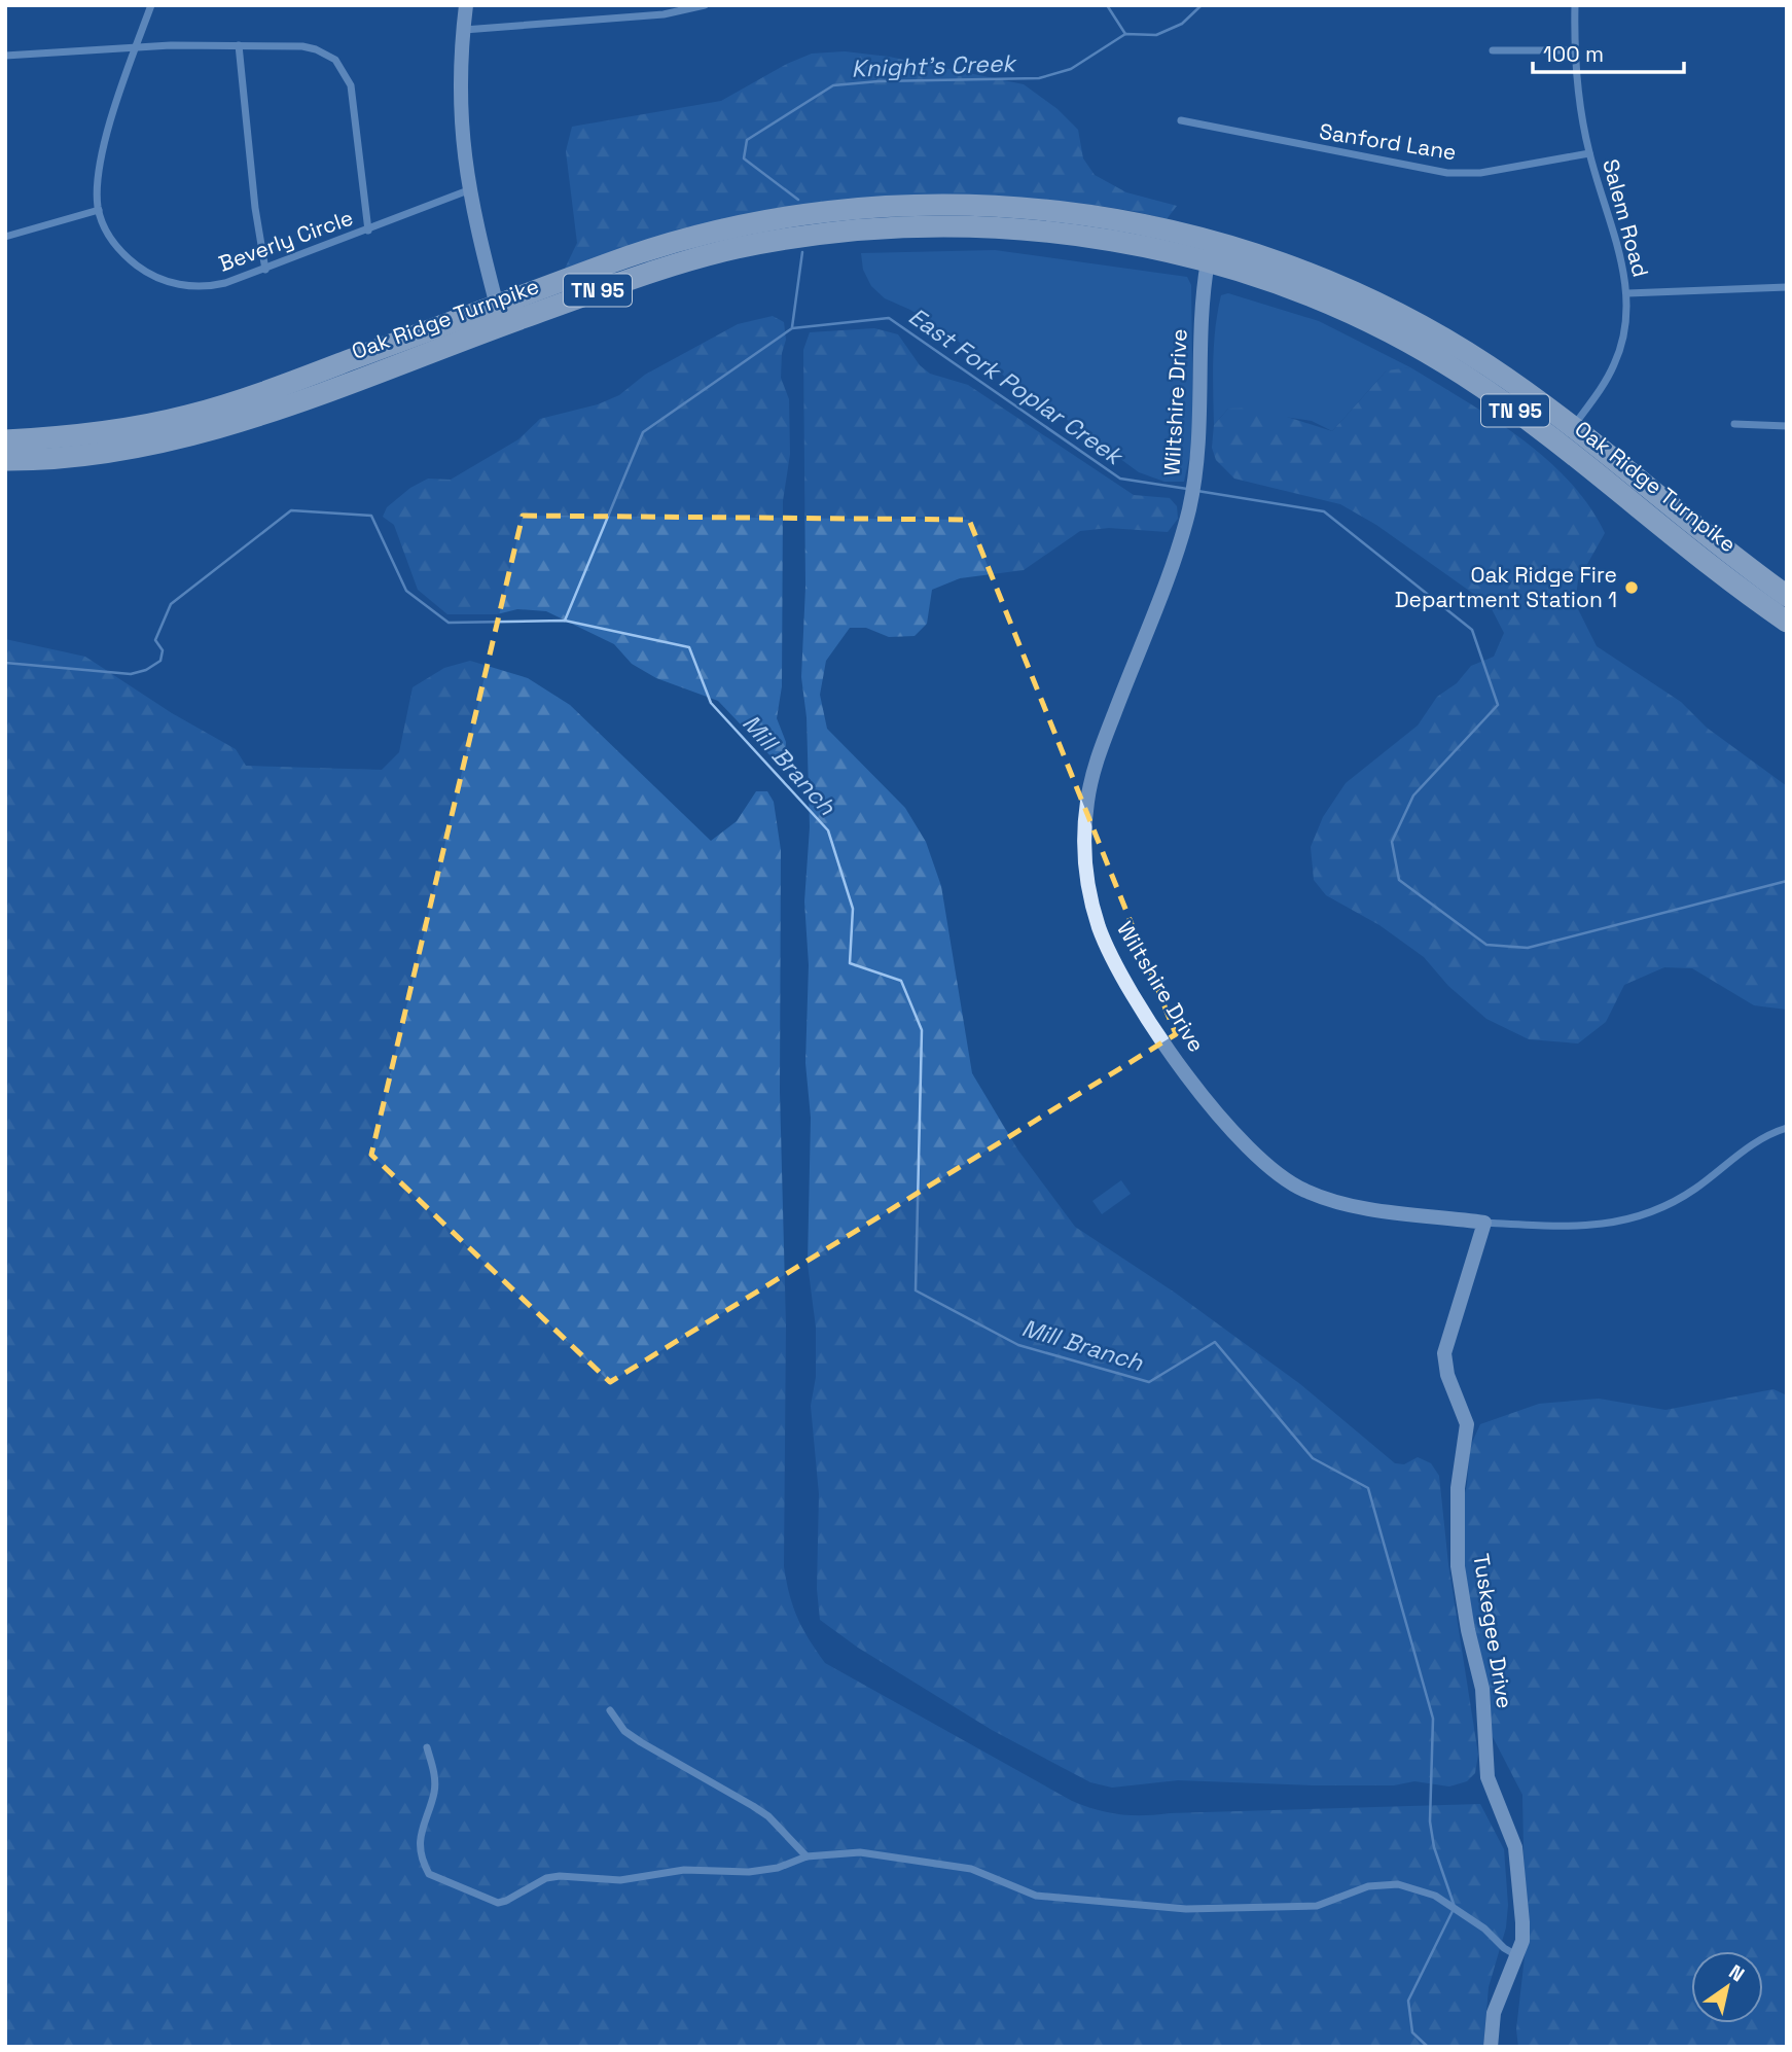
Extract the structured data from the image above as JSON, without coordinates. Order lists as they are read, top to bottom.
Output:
{
  "streets": {
    "highway": ["TN 95", "Oak Ridge Turnpike"],
    "street": [
      "Sanford Lane",
      "Salem Road",
      "Beverly Circle",
      "Wiltshire Drive",
      "Tuskegee Drive"
    ]
  },
  "crossings": [
    ["Sanford Lane", "Salem Road"],
    ["Salem Road", "Oak Ridge Turnpike"],
    ["Oak Ridge Turnpike", "Wiltshire Drive"],
    ["Wiltshire Drive", "Tuskegee Drive"]
  ],
  "water": ["Knight's Creek", "East Fork Poplar Creek", "Mill Branch"],
  "places": ["Oak Ridge Fire Department Station 1"],
  "scale_bar": "100 m",
  "north": "top right"
}
